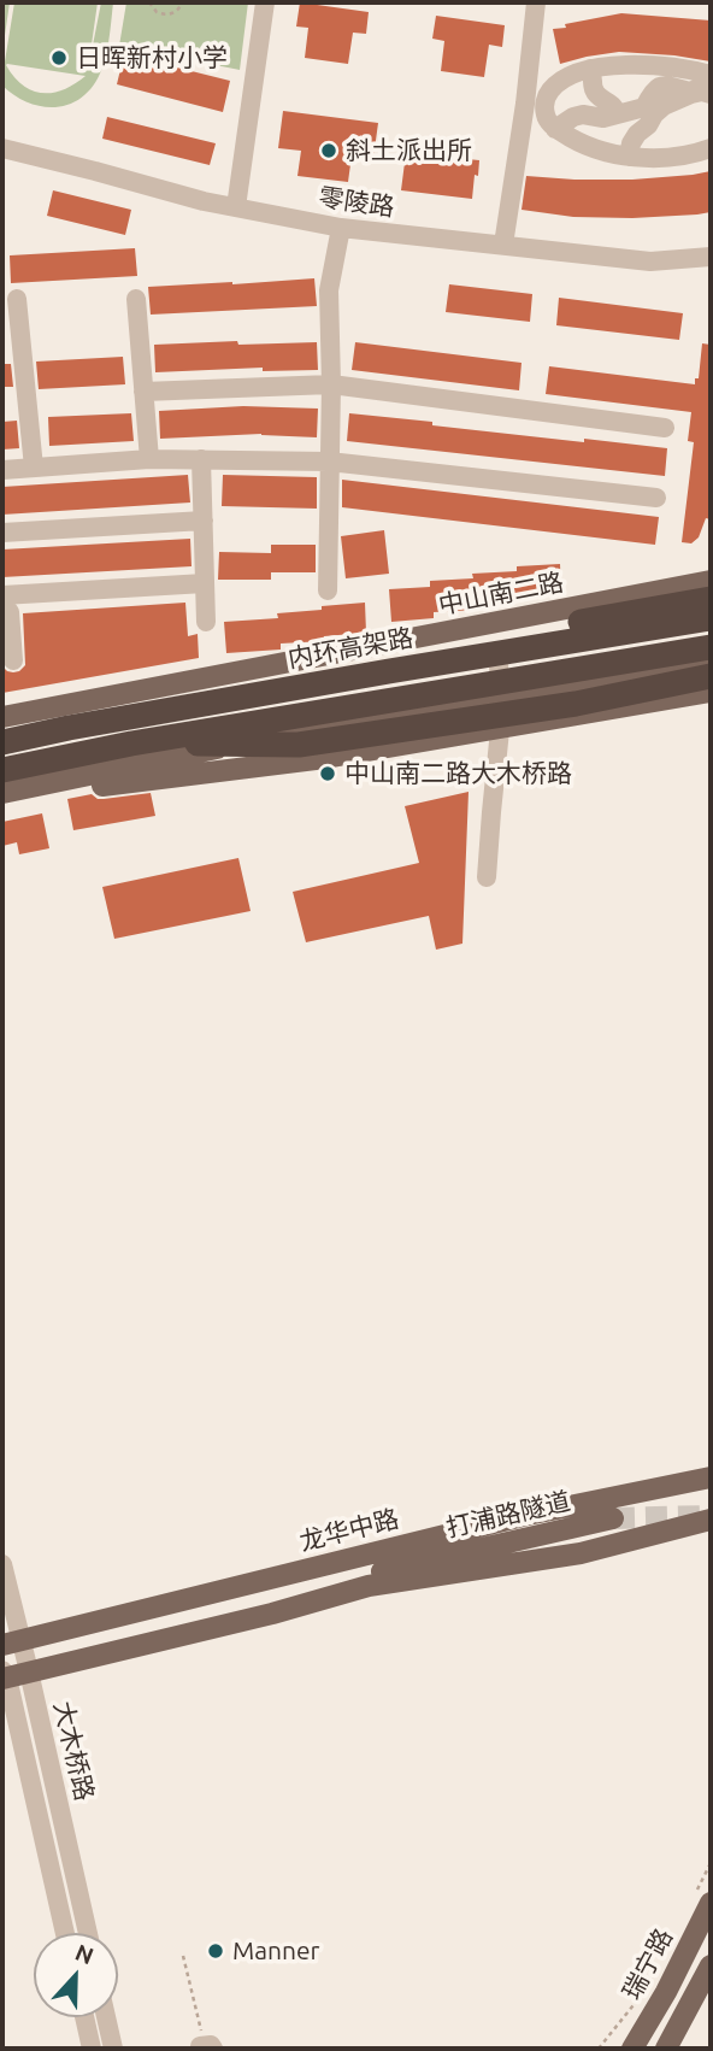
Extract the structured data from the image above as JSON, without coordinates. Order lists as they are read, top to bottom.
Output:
{
  "streets": {
    "highway": ["内环高架路"],
    "main road": [
      "中山南二路",
      "打浦路隧道",
      "龙华中路",
      "瑞宁路"
    ],
    "street": ["零陵路", "大木桥路"]
  },
  "crossings": [
    ["中山南二路", "内环高架路"],
    ["龙华中路", "大木桥路"]
  ],
  "places": [
    "日晖新村小学",
    "斜土派出所",
    "中山南二路大木桥路",
    "Manner"
  ],
  "north": "top"
}
